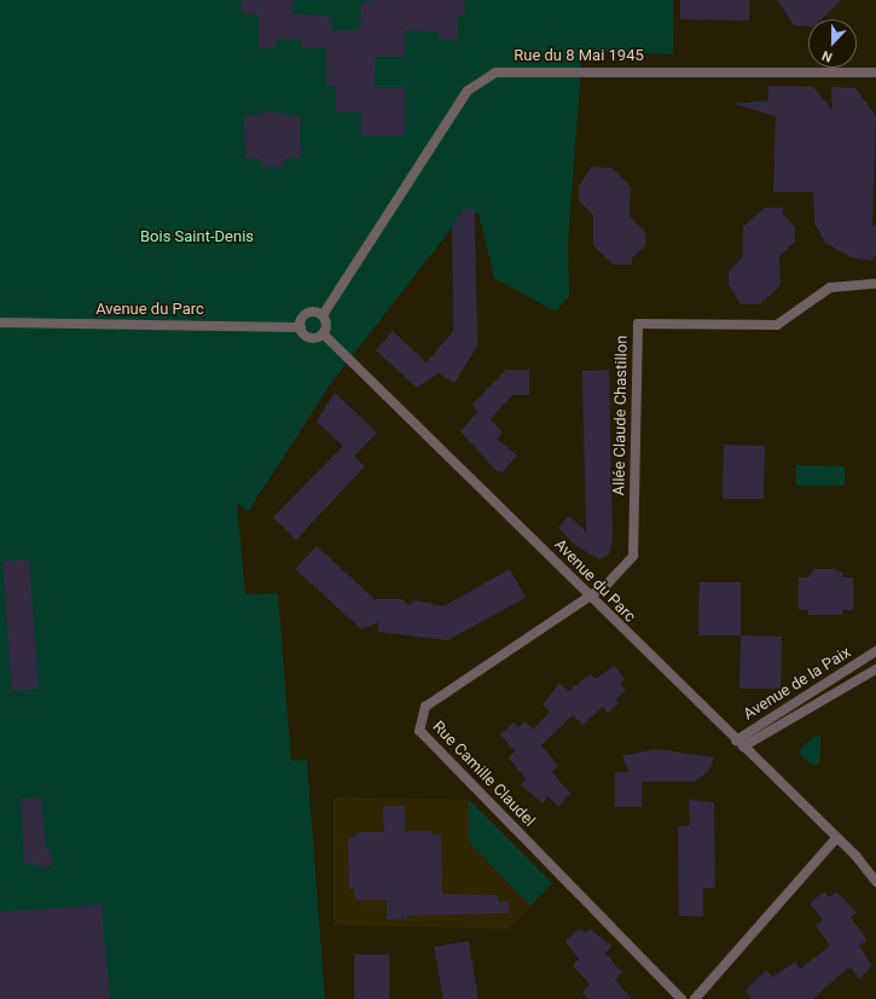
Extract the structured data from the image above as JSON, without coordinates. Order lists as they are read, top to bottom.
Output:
{
  "streets": {
    "street": [
      "Rue du 8 Mai 1945",
      "Avenue du Parc",
      "Allée Claude Chastillon",
      "Avenue de la Paix",
      "Rue Camille Claudel"
    ]
  },
  "crossings": [
    ["Rue du 8 Mai 1945", "Avenue du Parc"],
    ["Avenue du Parc", "Allée Claude Chastillon"],
    ["Avenue du Parc", "Avenue de la Paix"],
    ["Avenue du Parc", "Rue Camille Claudel"],
    ["Allée Claude Chastillon", "Rue Camille Claudel"]
  ],
  "parks": ["Bois Saint-Denis"],
  "north": "bottom"
}
